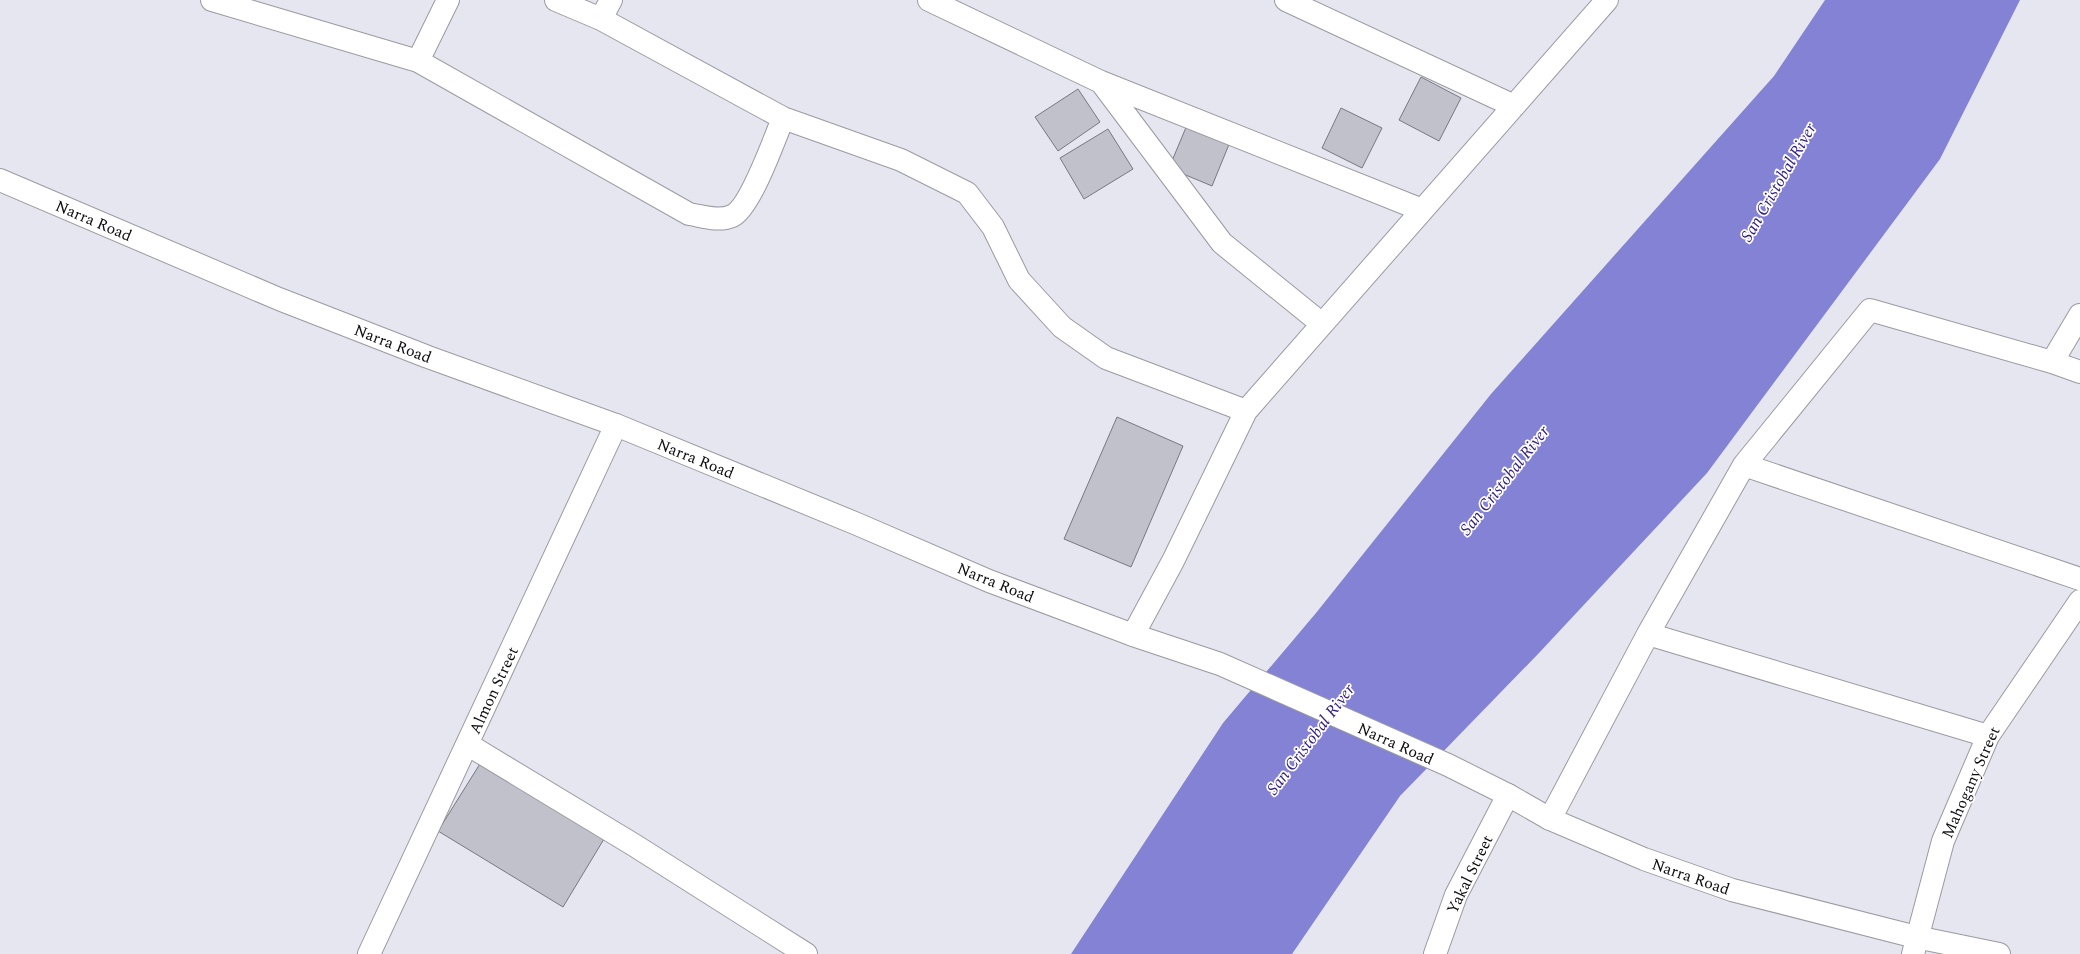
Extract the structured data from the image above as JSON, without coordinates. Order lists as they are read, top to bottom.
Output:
{
  "streets": {
    "street": [
      "Narra Road",
      "Almon Street",
      "Mahogany Street",
      "Yakal Street"
    ]
  },
  "crossings": [
    ["Narra Road", "Almon Street"],
    ["Narra Road", "Mahogany Street"],
    ["Narra Road", "Yakal Street"]
  ],
  "water": ["San Cristobal River"]
}
